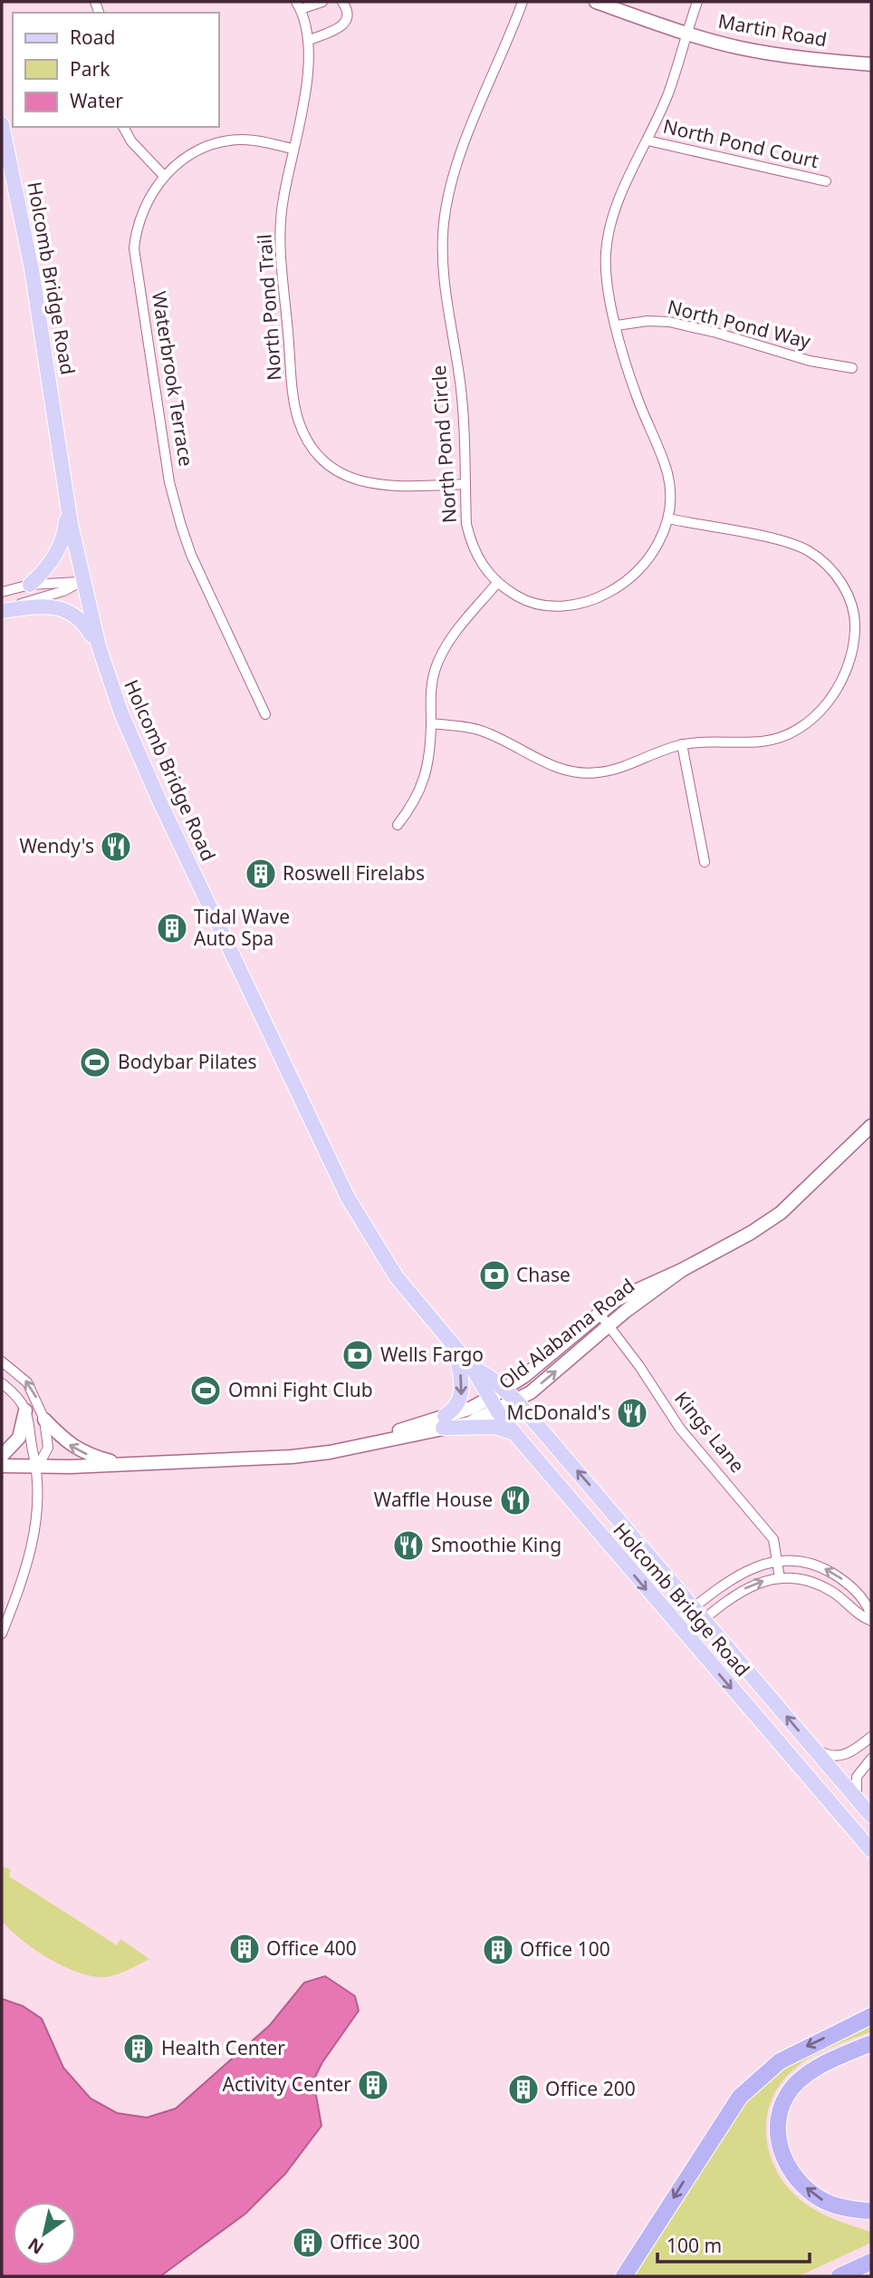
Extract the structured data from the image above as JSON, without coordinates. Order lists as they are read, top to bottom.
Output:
{
  "streets": {
    "main road": ["Holcomb Bridge Road"],
    "street": [
      "Martin Road",
      "North Pond Court",
      "North Pond Trail",
      "North Pond Way",
      "Waterbrook Terrace",
      "North Pond Circle",
      "Old Alabama Road",
      "Kings Lane"
    ]
  },
  "crossings": [
    ["Martin Road", "North Pond Circle"],
    ["North Pond Court", "North Pond Circle"],
    ["Holcomb Bridge Road", "Old Alabama Road"],
    ["North Pond Trail", "Waterbrook Terrace"],
    ["North Pond Trail", "North Pond Circle"],
    ["North Pond Way", "North Pond Circle"],
    ["Old Alabama Road", "Kings Lane"]
  ],
  "places": {
    "restaurant": [
      "Wendy's",
      "McDonald's",
      "Waffle House",
      "Smoothie King"
    ],
    "building": [
      "Roswell Firelabs",
      "Tidal Wave Auto Spa",
      "Office 400",
      "Office 100",
      "Health Center",
      "Activity Center",
      "Office 200",
      "Office 300"
    ],
    "sports": ["Bodybar Pilates", "Omni Fight Club"],
    "bank": ["Chase", "Wells Fargo"]
  },
  "legend": ["Road", "Park", "Water"],
  "scale_bar": "100 m",
  "north": "bottom left"
}
